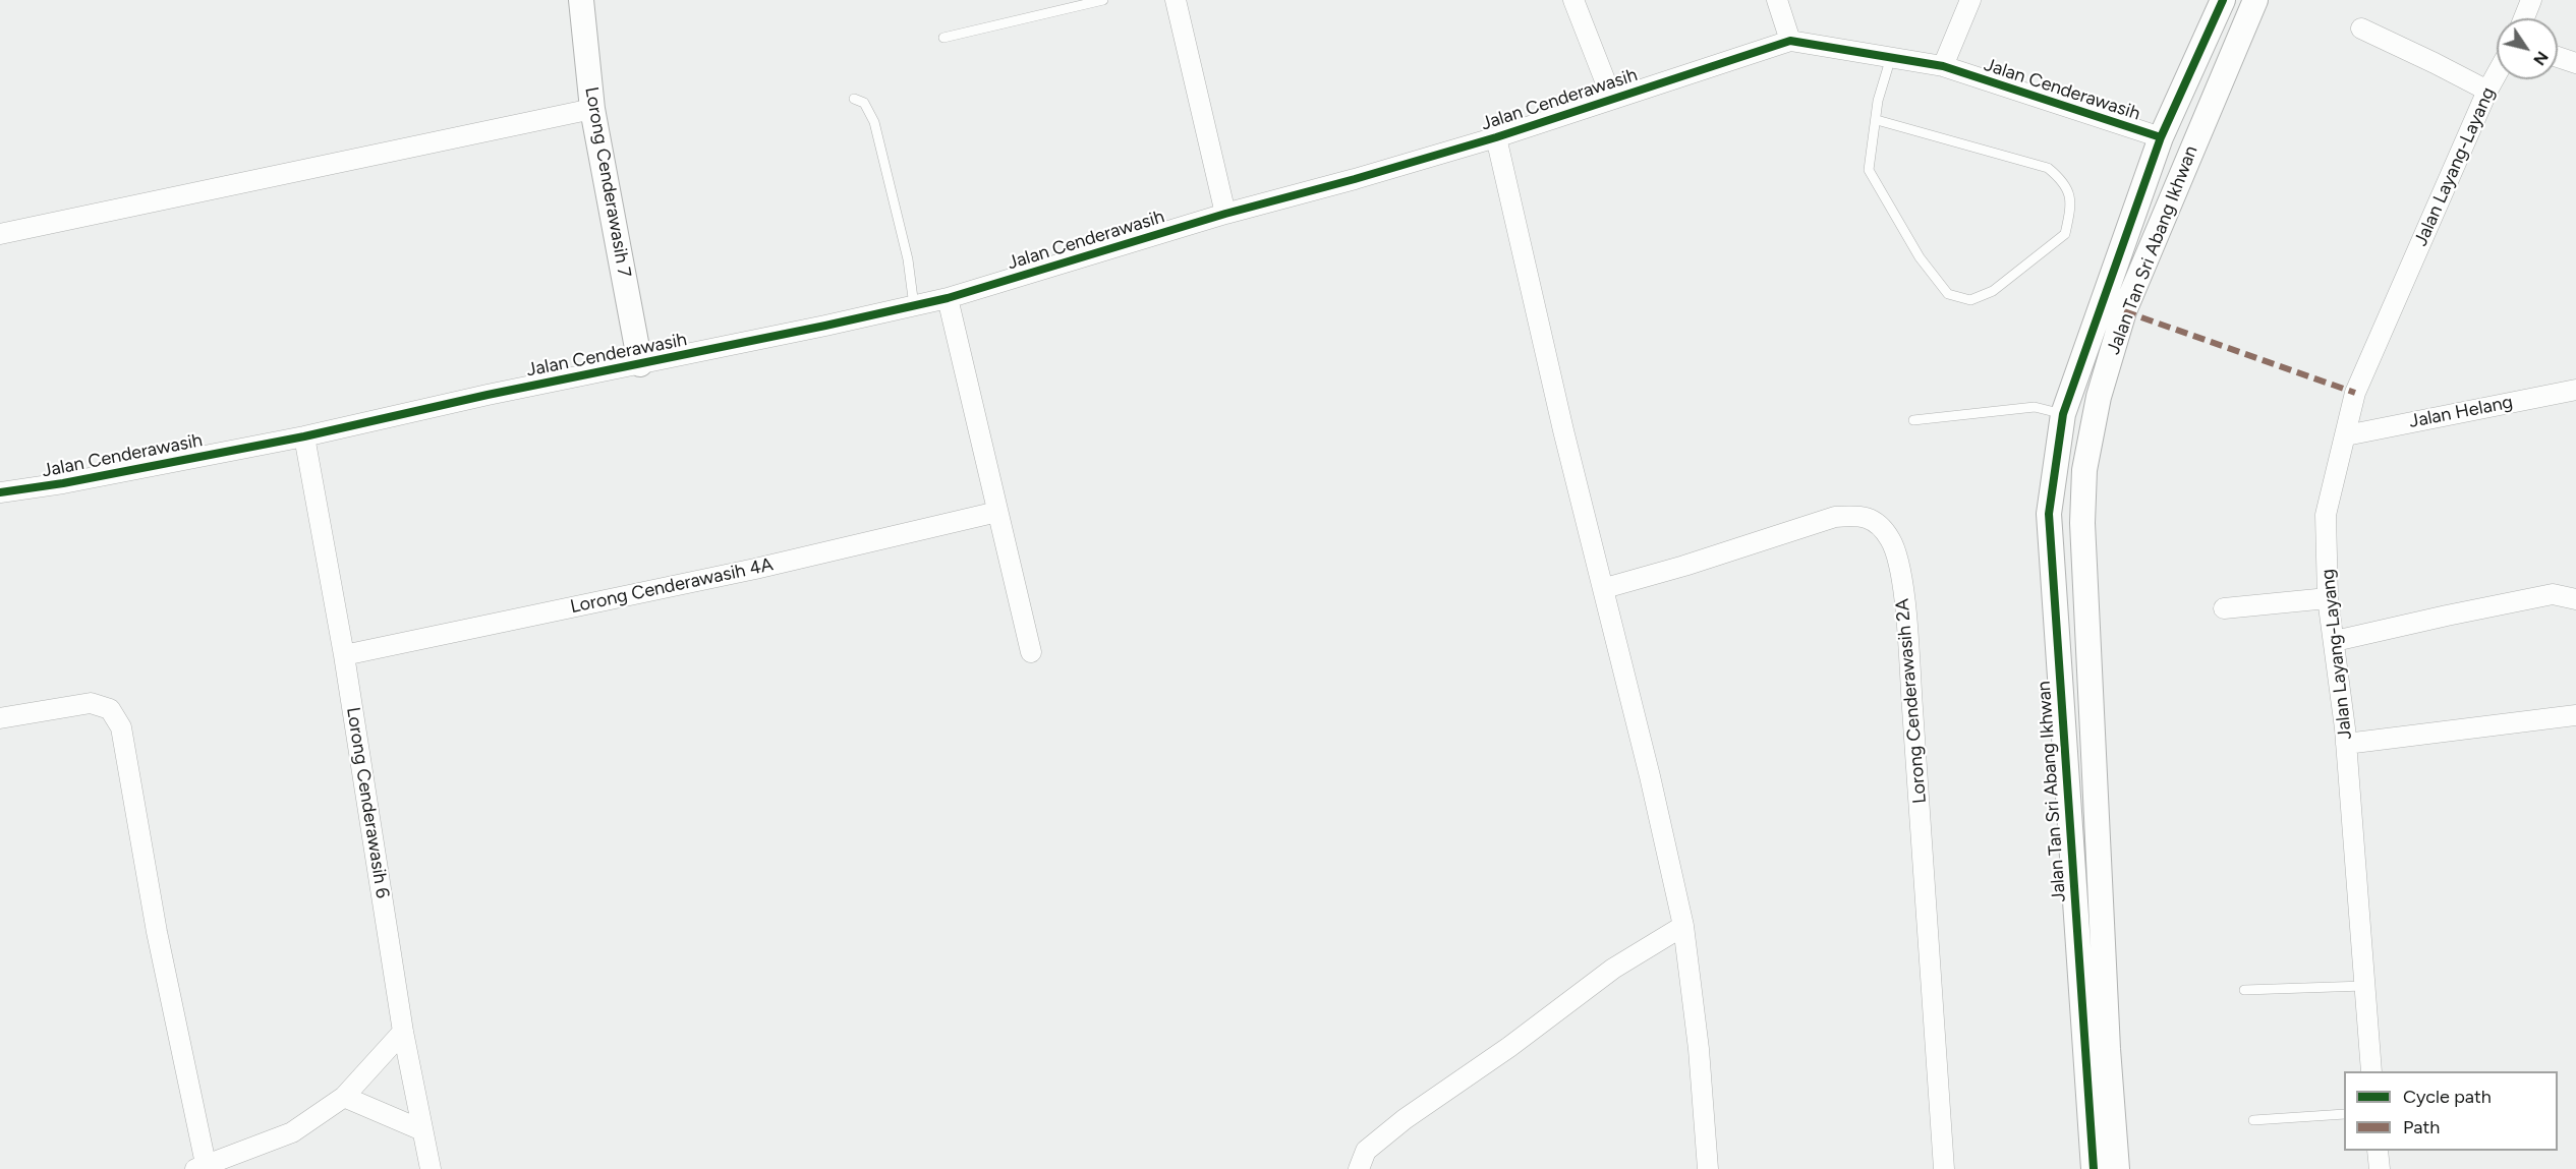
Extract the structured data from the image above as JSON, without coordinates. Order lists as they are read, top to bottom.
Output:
{
  "streets": {
    "street": [
      "Jalan Cenderawasih",
      "Jalan Layang-Layang",
      "Lorong Cenderawasih 7",
      "Jalan Tan Sri Abang Ikhwan",
      "Jalan Helang",
      "Lorong Cenderawasih 4A",
      "Lorong Cenderawasih 2A",
      "Lorong Cenderawasih 6"
    ]
  },
  "crossings": [
    ["Jalan Cenderawasih", "Lorong Cenderawasih 7"],
    ["Jalan Cenderawasih", "Jalan Tan Sri Abang Ikhwan"],
    ["Jalan Cenderawasih", "Lorong Cenderawasih 6"],
    ["Jalan Layang-Layang", "Jalan Helang"],
    ["Lorong Cenderawasih 4A", "Lorong Cenderawasih 6"]
  ],
  "legend": ["Cycle path", "Path"],
  "north": "bottom right"
}
